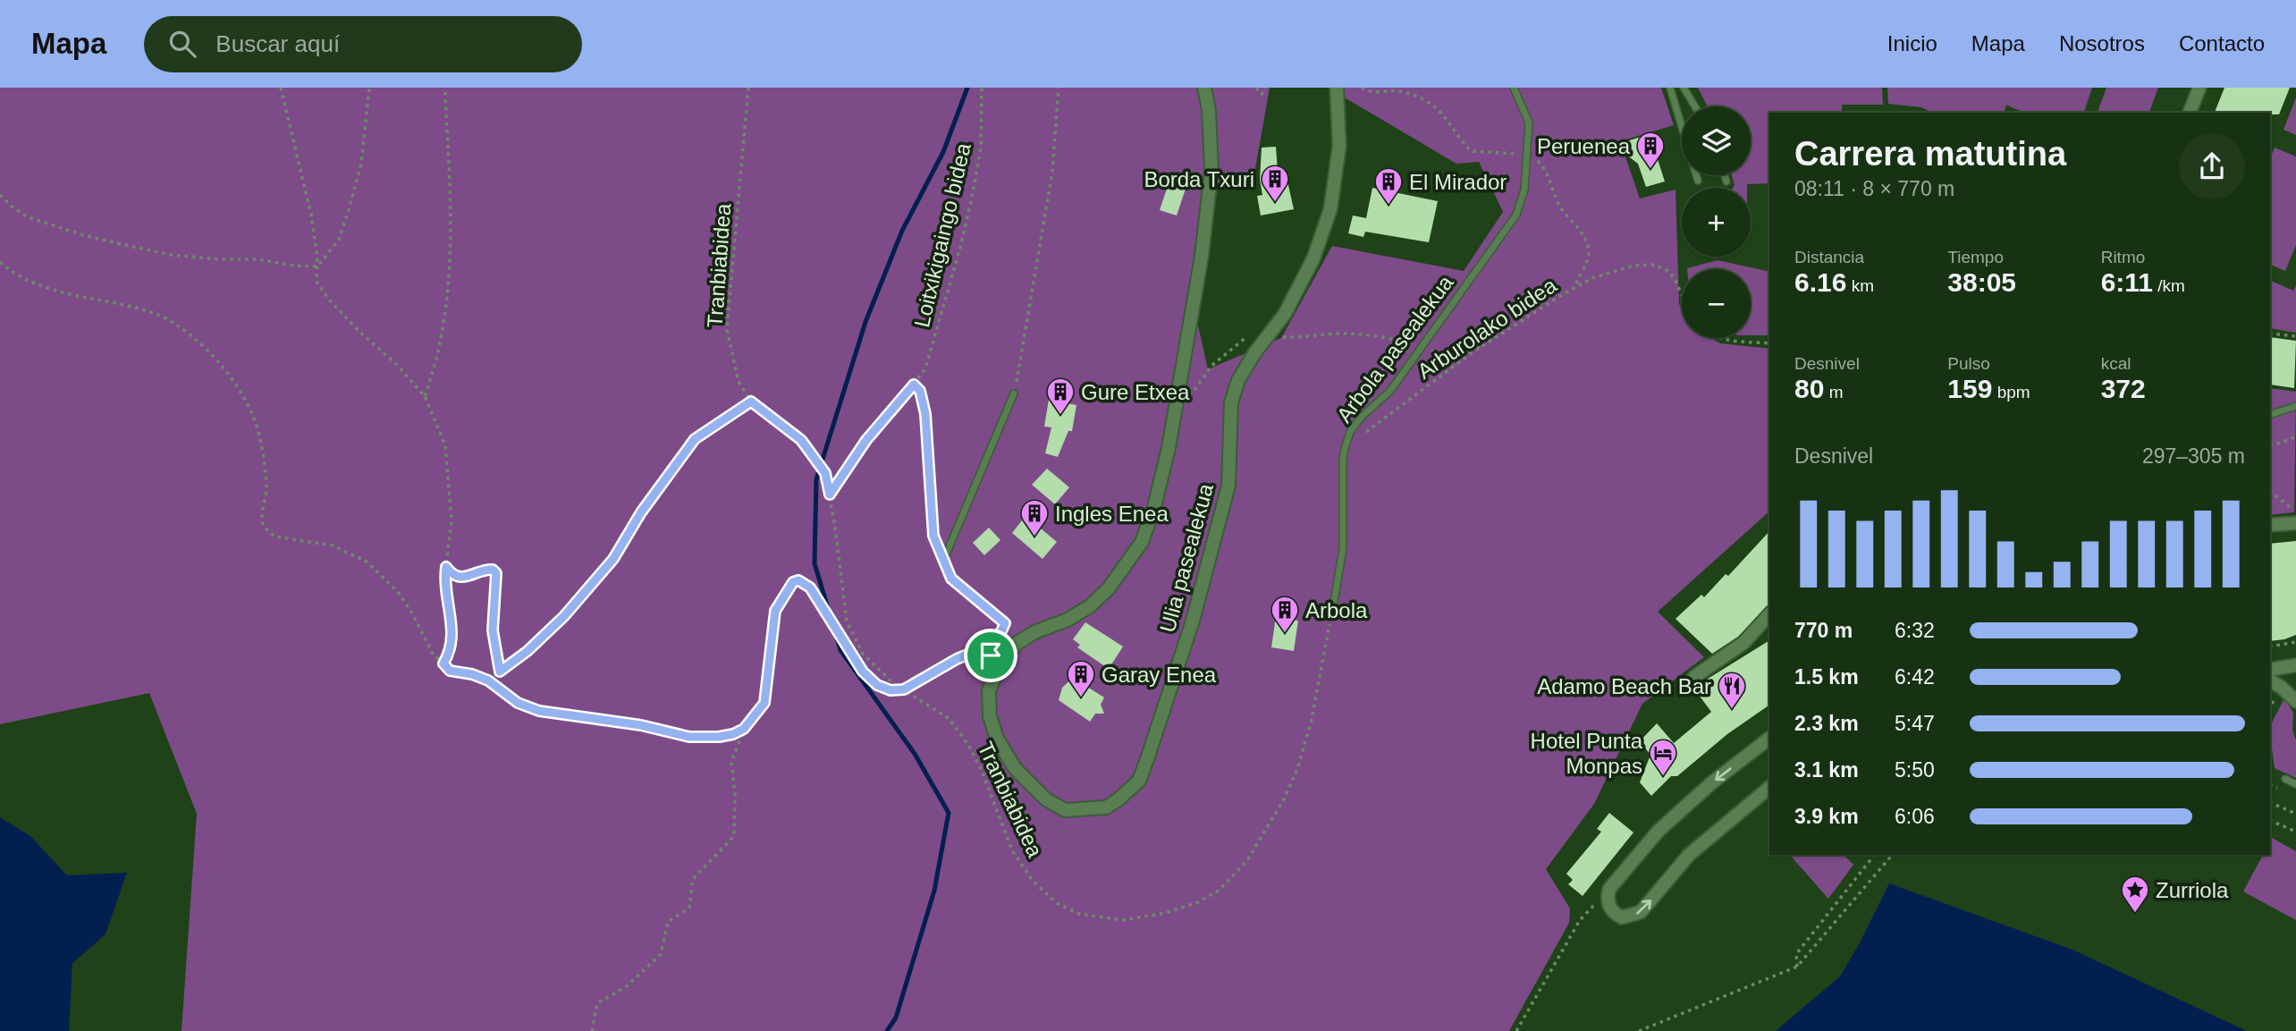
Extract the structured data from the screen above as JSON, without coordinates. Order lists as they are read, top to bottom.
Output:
{
  "streets": {
    "street": ["Ulia pasealekua"],
    "lane": ["Arbola pasealekua"],
    "path": ["Loitxikigaingo bidea", "Tranbiabidea", "Arburolako bidea"]
  },
  "crossings": [
    ["Loitxikigaingo bidea", "Tranbiabidea"],
    ["Tranbiabidea", "Arbola pasealekua"]
  ],
  "places": {
    "building": [
      "Peruenea",
      "Borda Txuri",
      "El Mirador",
      "Gure Etxea",
      "Ingles Enea",
      "Arbola",
      "Garay Enea"
    ],
    "restaurant": ["Adamo Beach Bar"],
    "hotel": ["Hotel Punta Monpas"],
    "place": ["Zurriola"]
  },
  "page": {
    "header": "Mapa",
    "search": "Buscar aquí",
    "nav": [
      "Inicio",
      "Mapa",
      "Nosotros",
      "Contacto"
    ],
    "map_buttons": ["+", "−"],
    "heading": ["Carrera matutina", "08:11 · 8 × 770 m"],
    "stats": [
      ["Distancia", "6.16 km"],
      ["Tiempo", "38:05"],
      ["Ritmo", "6:11 /km"],
      ["Desnivel", "80 m"],
      ["Pulso", "159 bpm"],
      ["kcal", "372"]
    ],
    "chart": ["Desnivel", "297–305 m"],
    "list": [
      {
        "name": "770 m",
        "note": "6:32"
      },
      {
        "name": "1.5 km",
        "note": "6:42"
      },
      {
        "name": "2.3 km",
        "note": "5:47"
      },
      {
        "name": "3.1 km",
        "note": "5:50"
      },
      {
        "name": "3.9 km",
        "note": "6:06"
      }
    ]
  }
}
